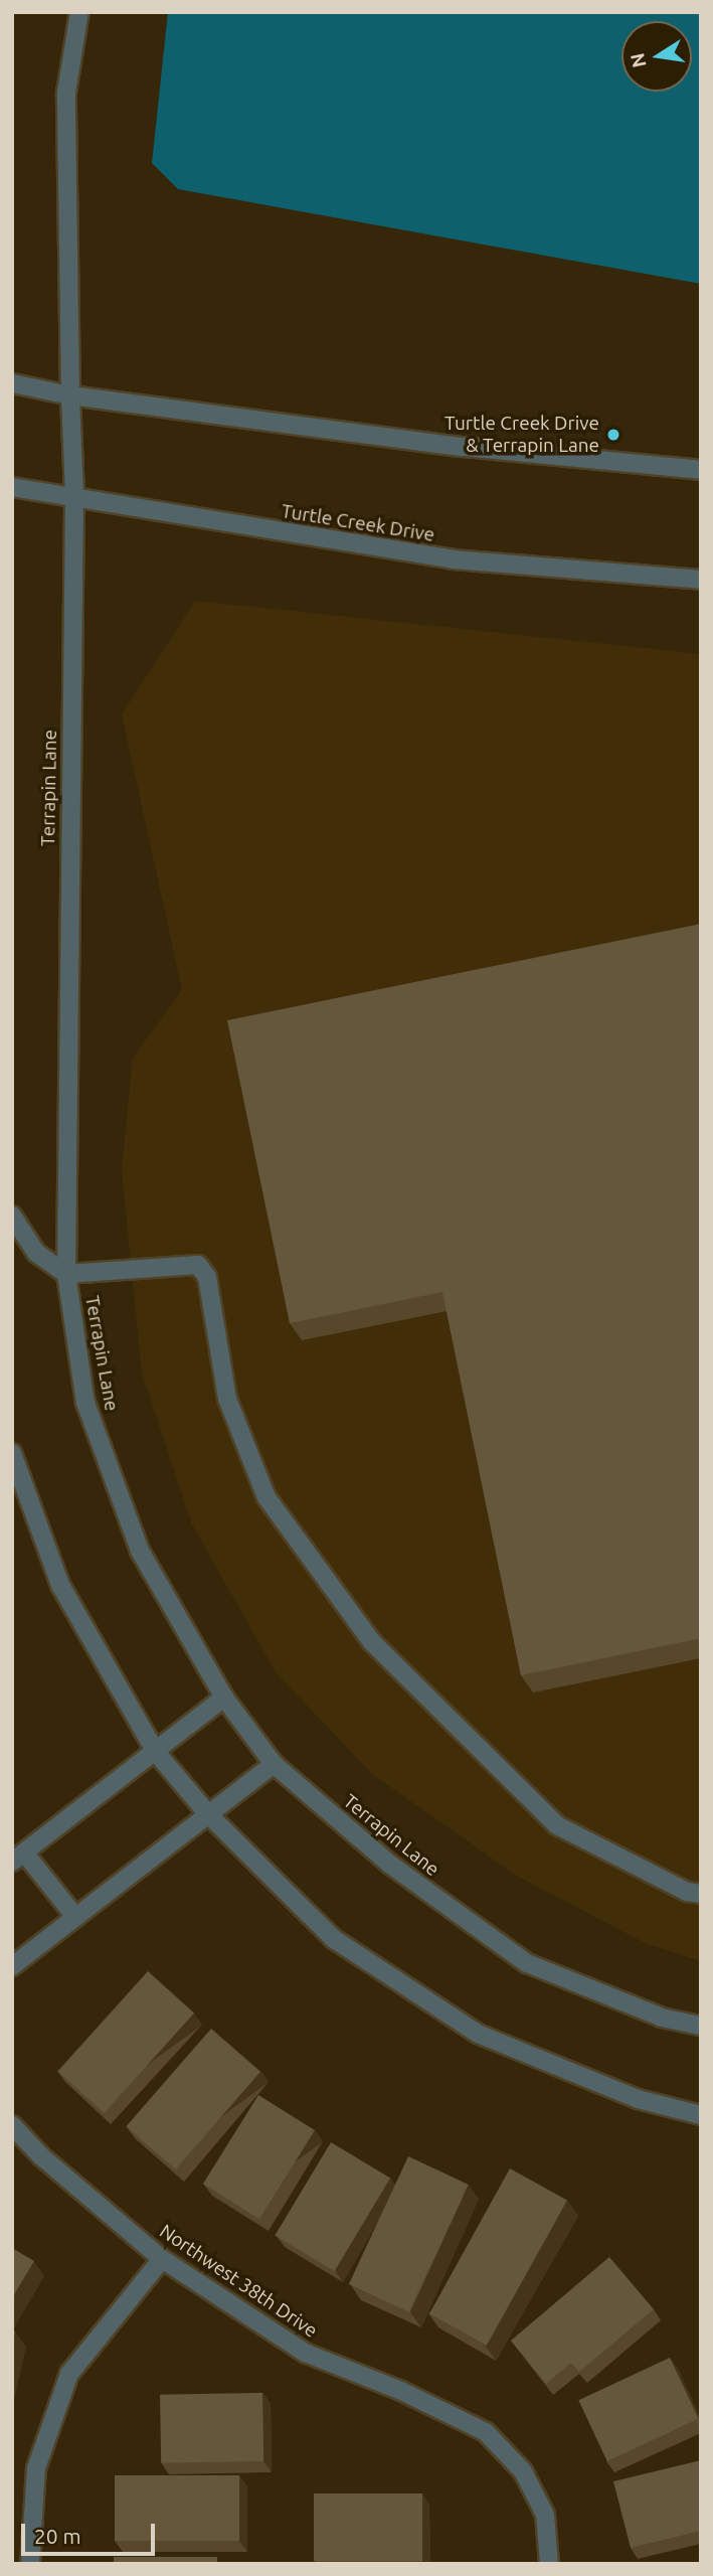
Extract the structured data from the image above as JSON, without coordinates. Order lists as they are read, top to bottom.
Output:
{
  "streets": {
    "street": ["Turtle Creek Drive", "Terrapin Lane", "Northwest 38th Drive"]
  },
  "crossings": [
    ["Turtle Creek Drive", "Terrapin Lane"]
  ],
  "places": ["Turtle Creek Drive & Terrapin Lane"],
  "scale_bar": "20 m",
  "north": "left"
}
